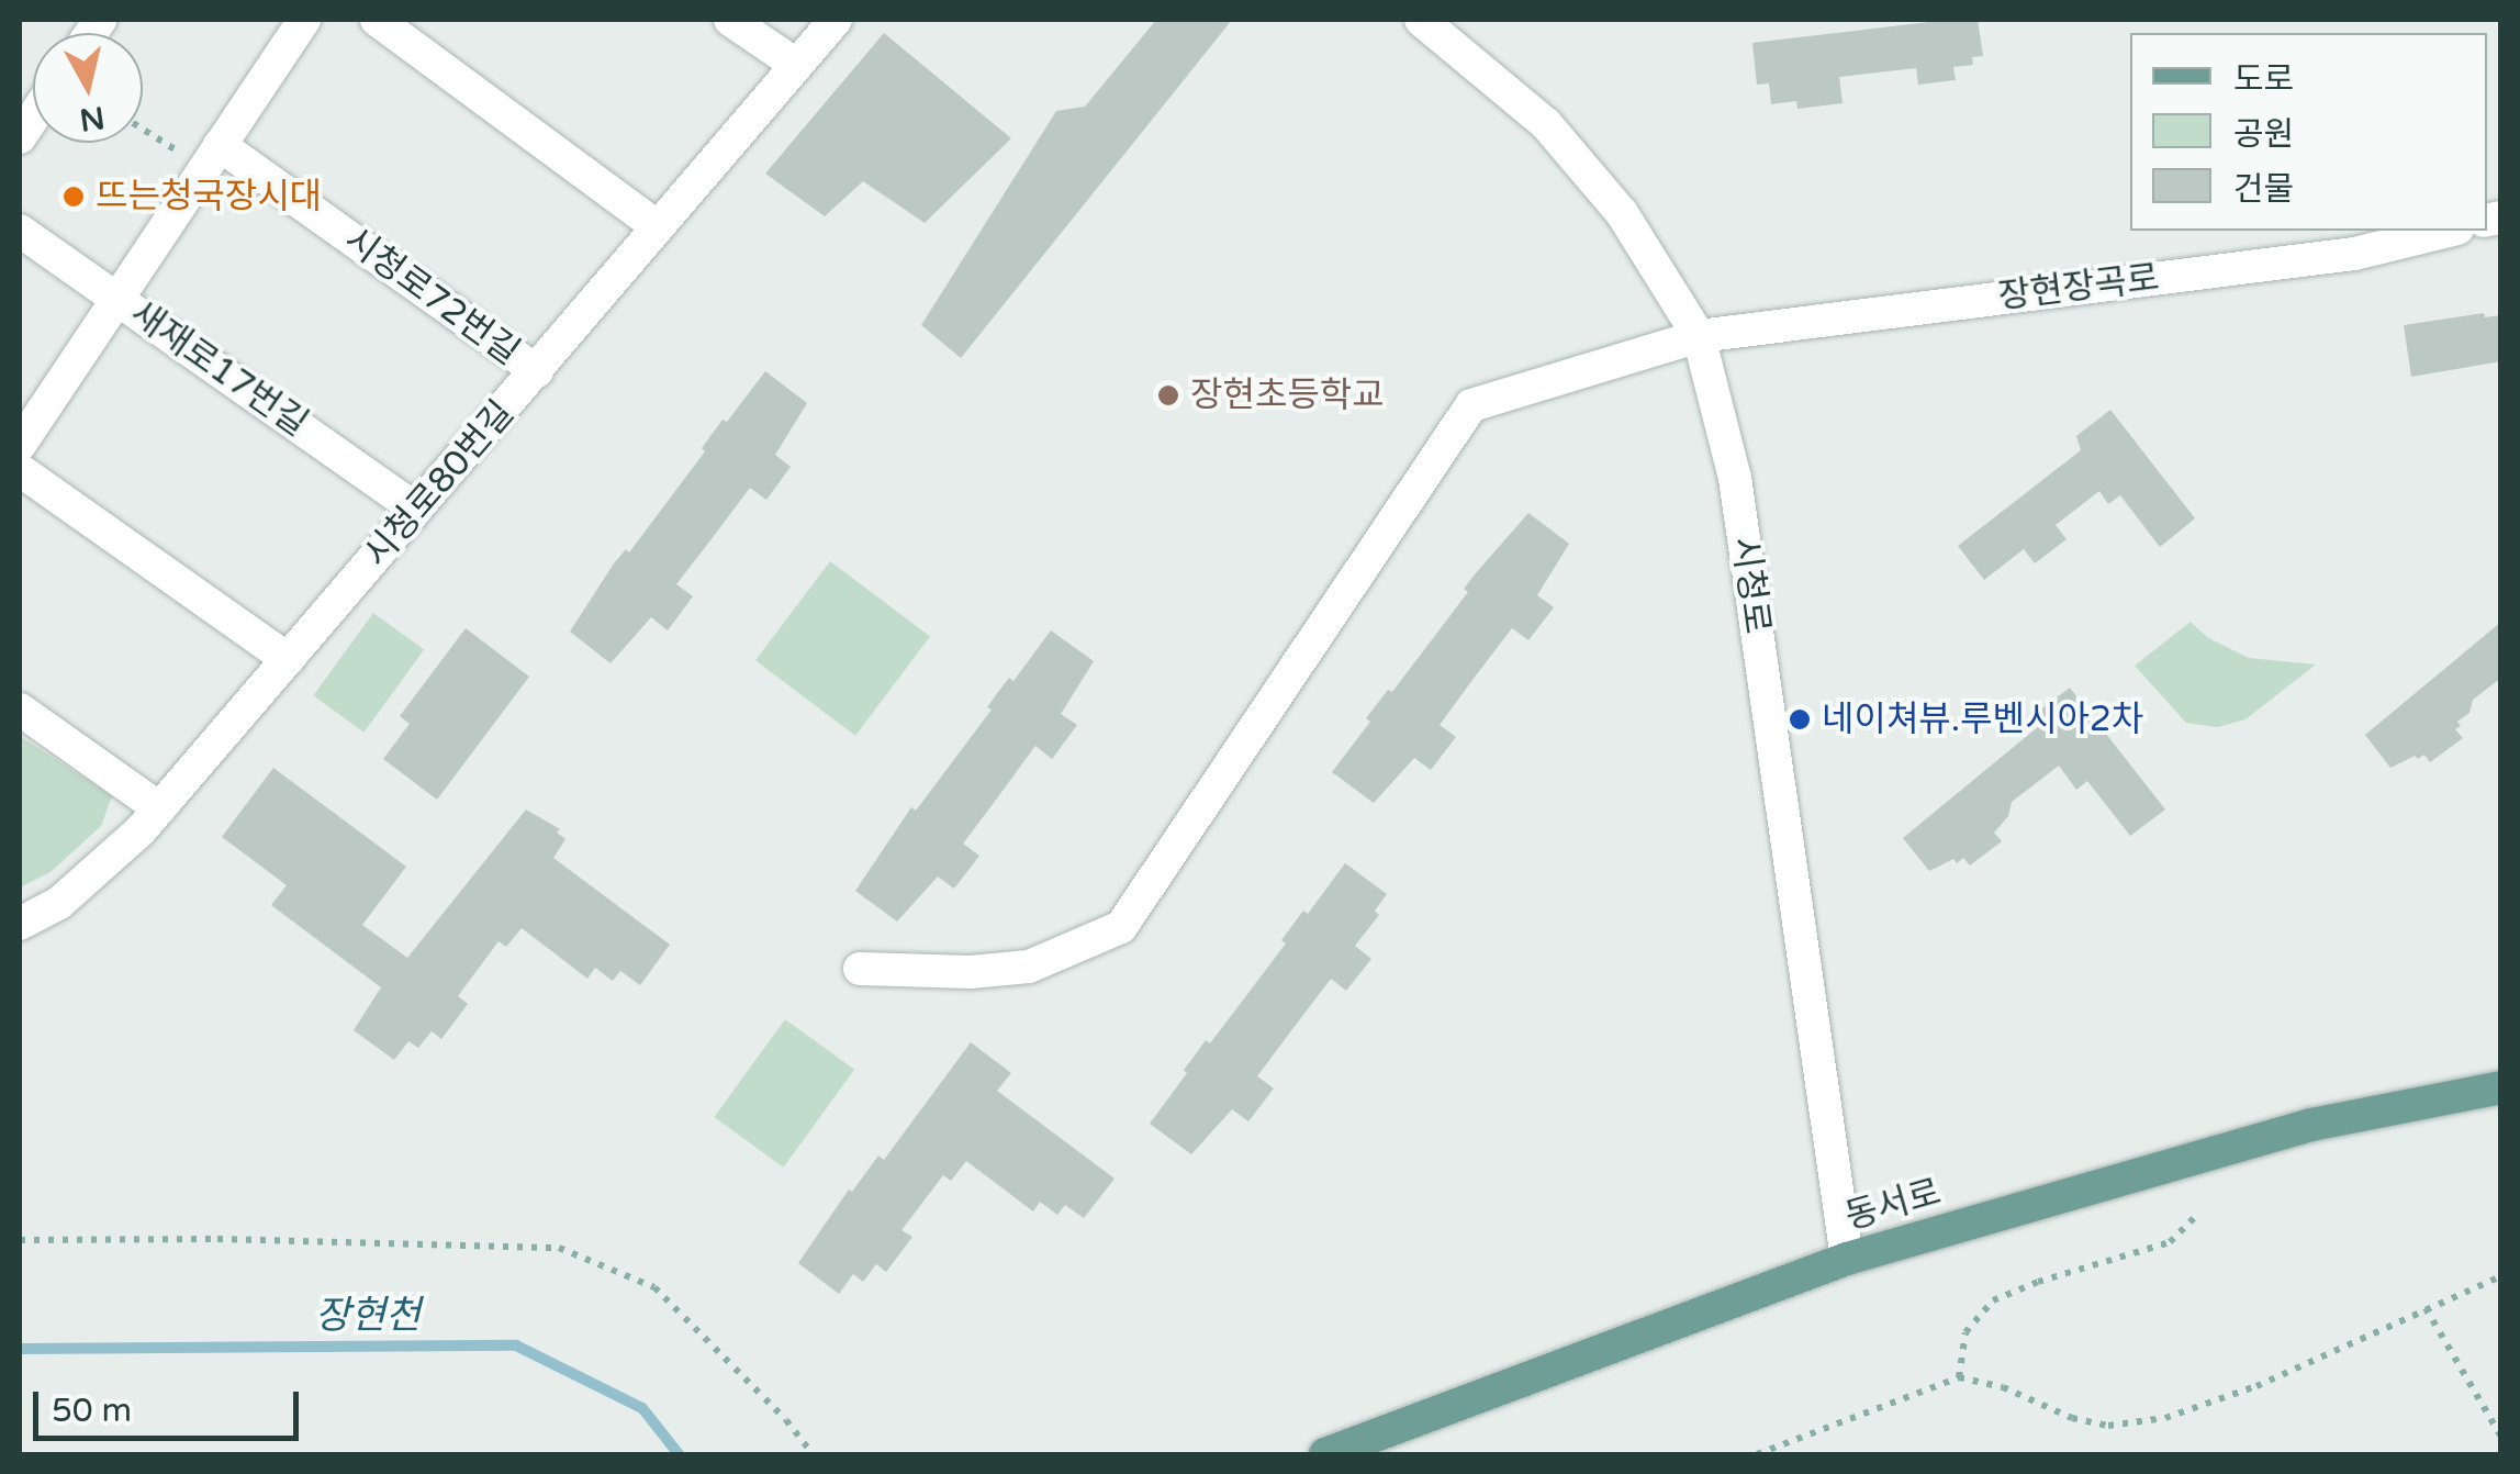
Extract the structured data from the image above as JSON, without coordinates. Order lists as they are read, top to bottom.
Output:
{
  "streets": {
    "main road": ["동서로"],
    "street": [
      "장현장곡로",
      "시청로72번길",
      "새재로17번길",
      "시청로80번길",
      "시청로"
    ]
  },
  "crossings": [
    ["장현장곡로", "시청로"],
    ["시청로72번길", "시청로80번길"],
    ["새재로17번길", "시청로80번길"],
    ["시청로", "동서로"]
  ],
  "water": ["장현천"],
  "places": ["뜨는청국장시대", "장현초등학교", "네이쳐뷰.루벤시아2차"],
  "legend": ["도로", "공원", "건물"],
  "scale_bar": "50 m",
  "north": "bottom"
}
